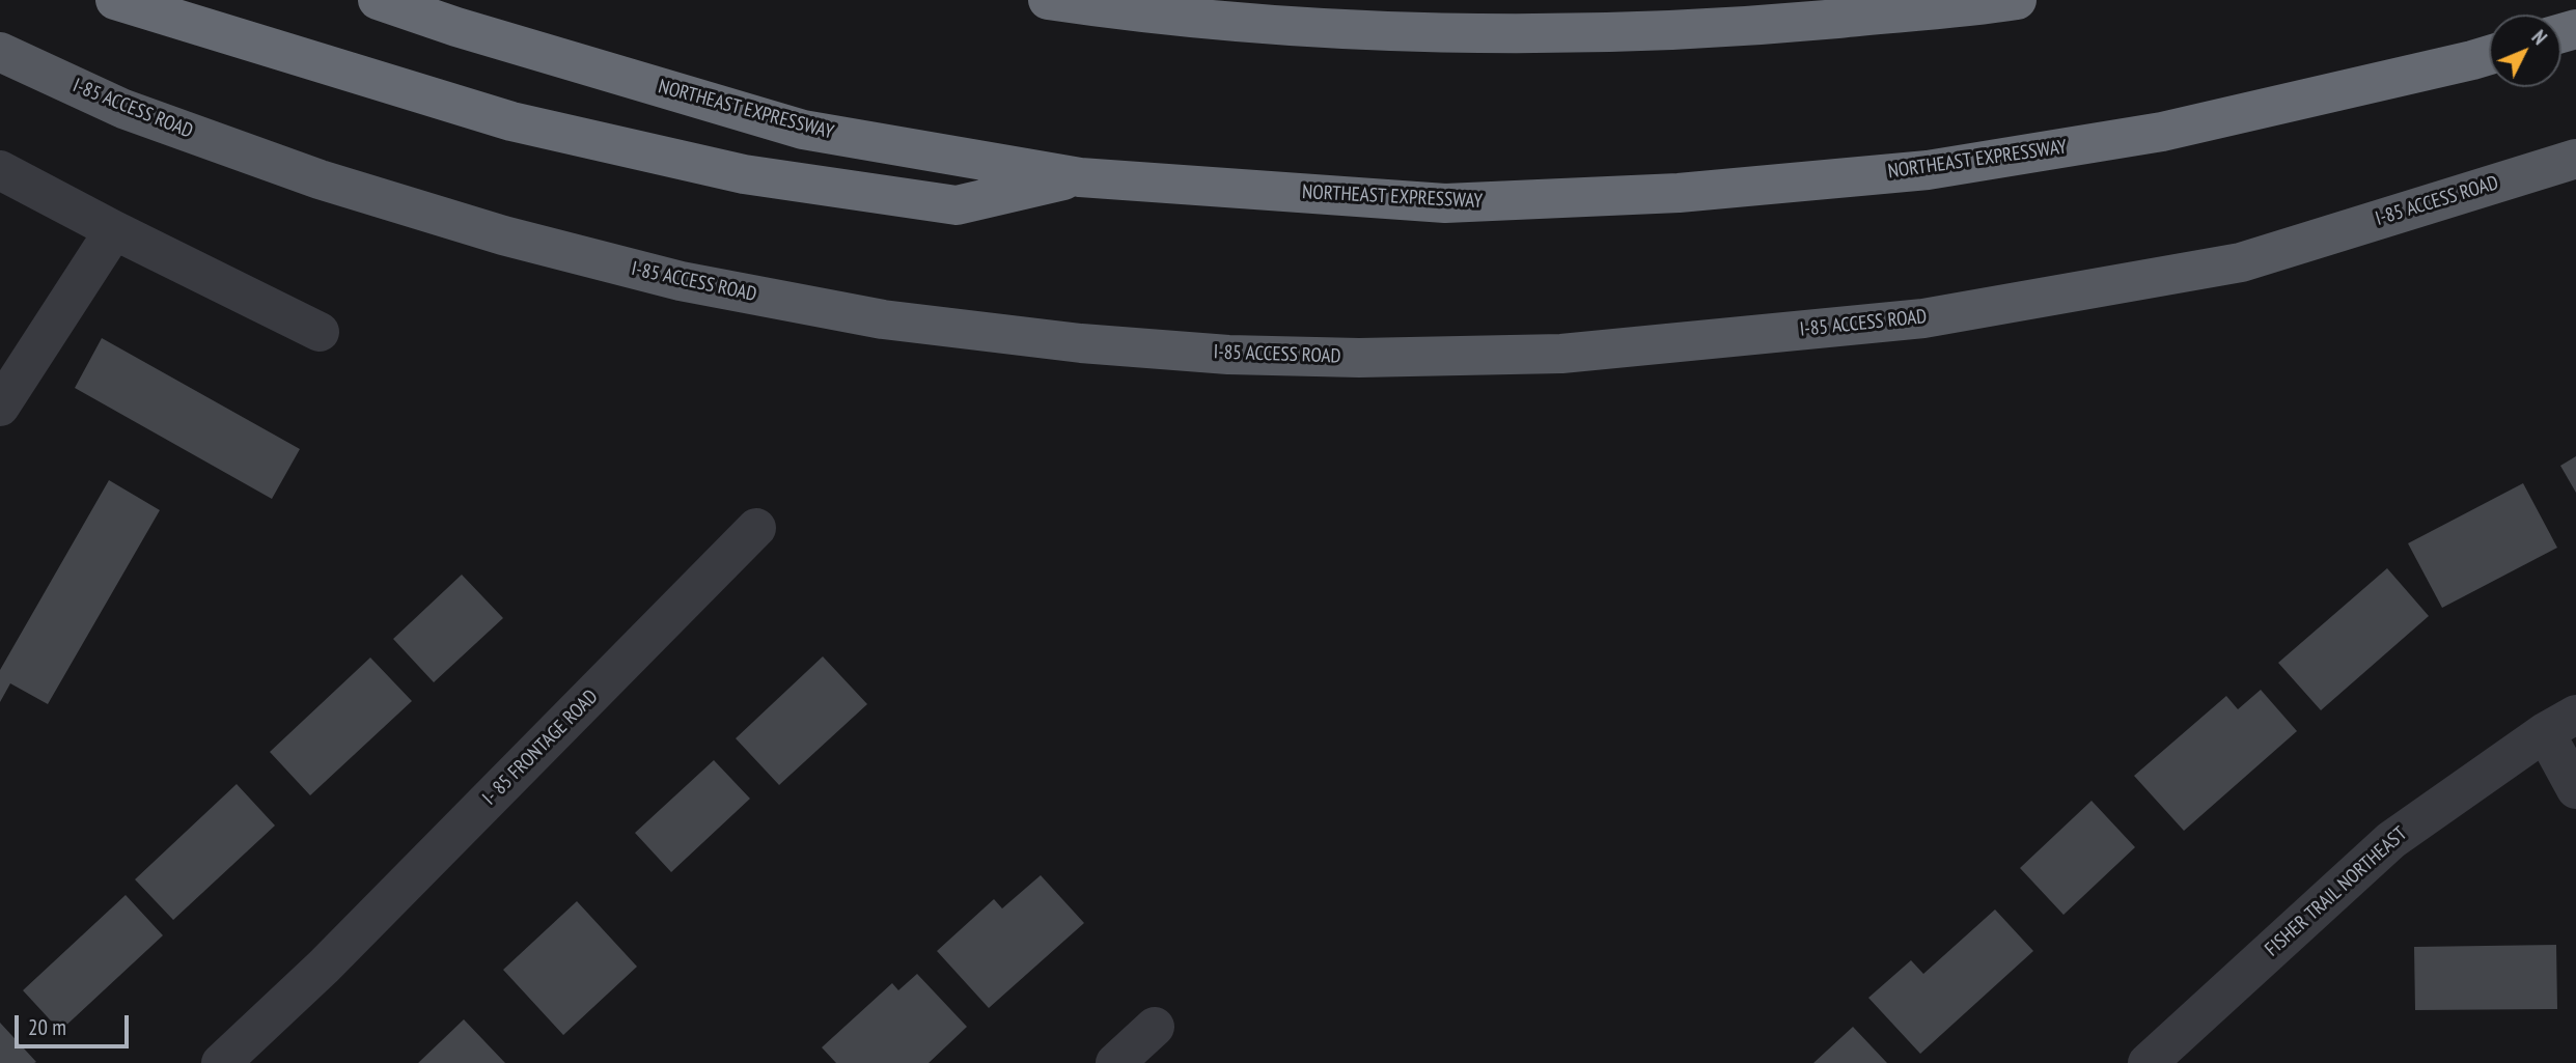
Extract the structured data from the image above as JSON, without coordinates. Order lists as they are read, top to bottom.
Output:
{
  "streets": {
    "highway": ["NORTHEAST EXPRESSWAY"],
    "main road": ["I-85 ACCESS ROAD"],
    "street": ["I- 85 FRONTAGE ROAD", "FISHER TRAIL NORTHEAST"]
  },
  "scale_bar": "20 m",
  "north": "top right"
}
